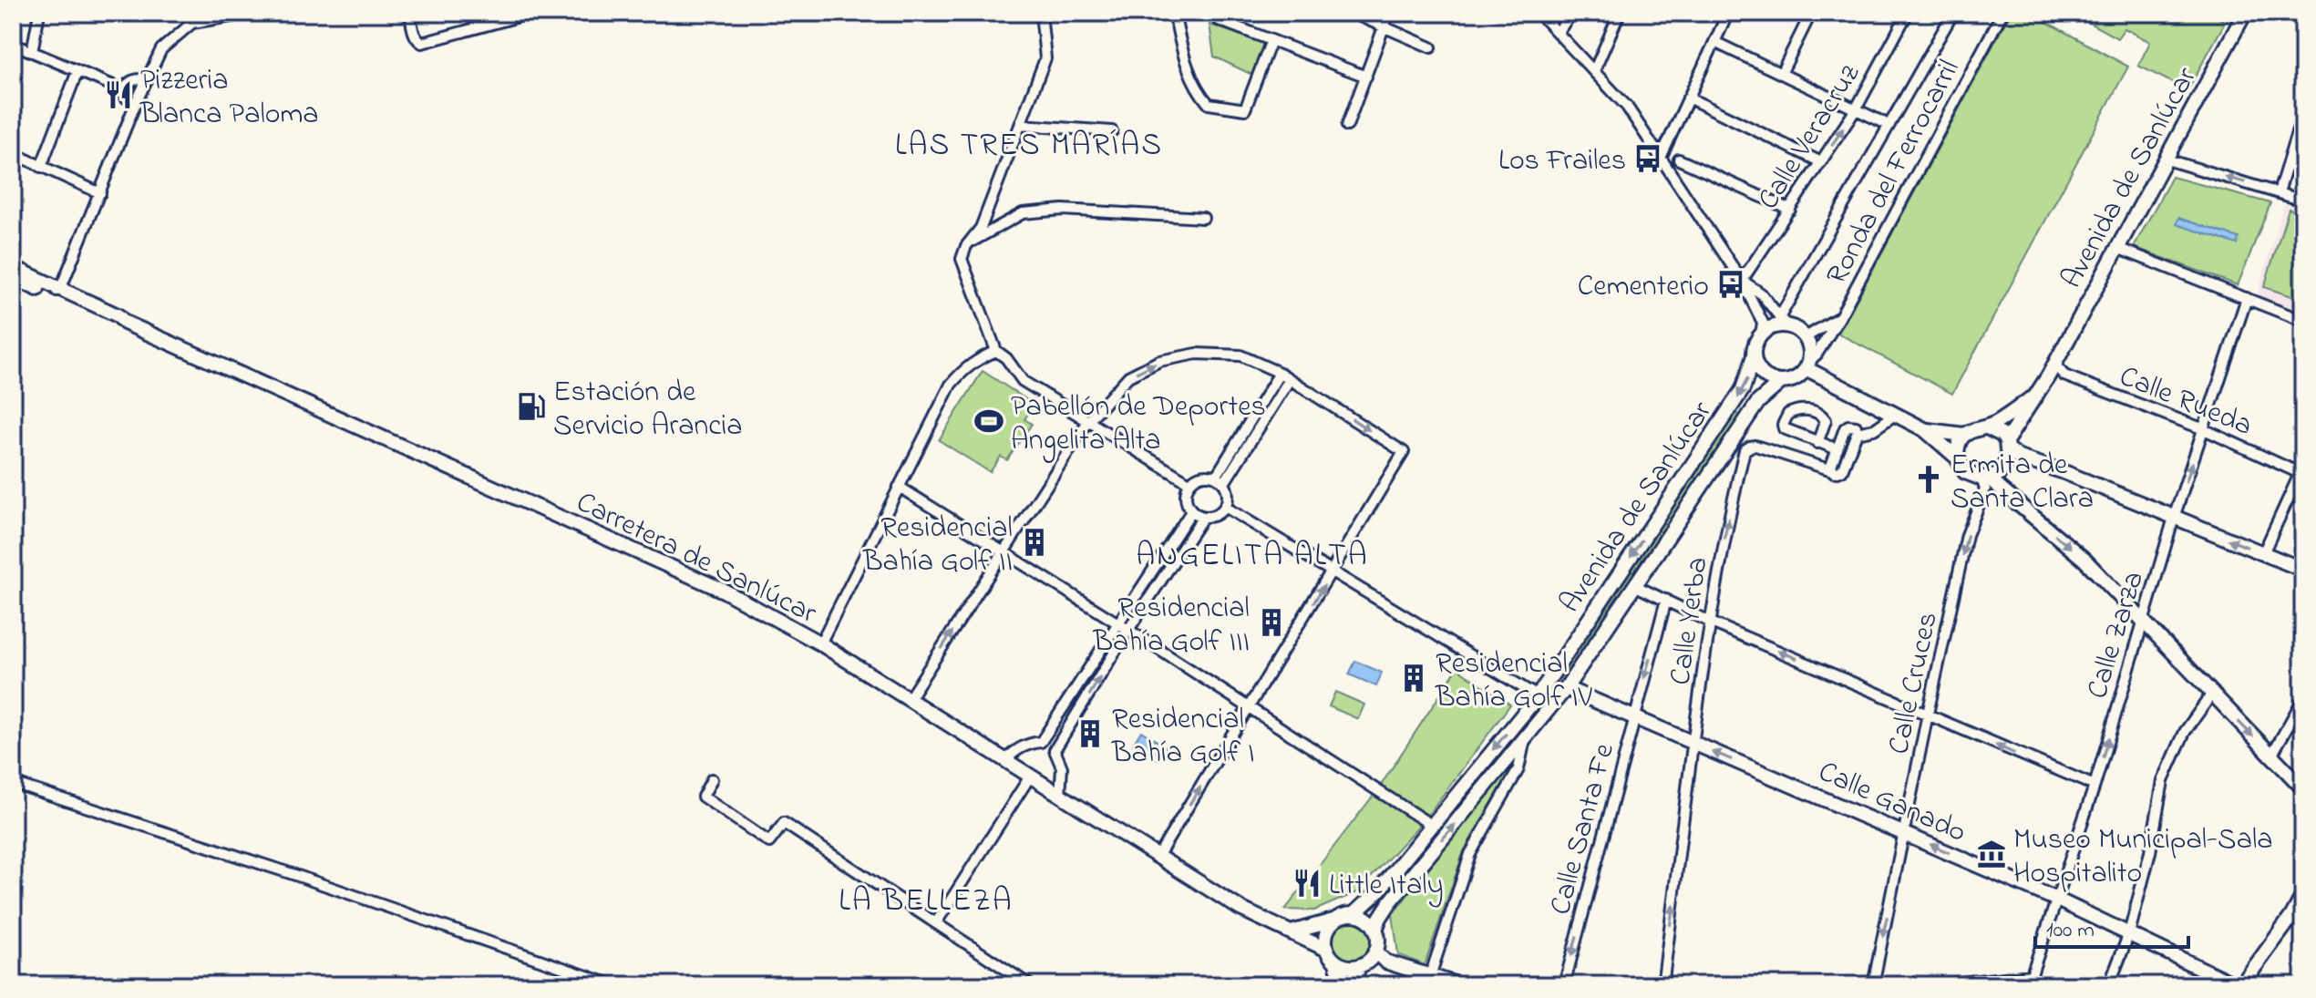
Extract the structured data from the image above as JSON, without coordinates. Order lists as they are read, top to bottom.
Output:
{
  "streets": {
    "main road": ["Avenida de Sanlúcar", "Carretera de Sanlúcar", "Calle Ganado"],
    "street": [
      "Calle Veracruz",
      "Ronda del Ferrocarril",
      "Calle Rueda",
      "Calle Yerba",
      "Calle Zarza",
      "Calle Cruces",
      "Calle Santa Fe"
    ]
  },
  "crossings": [
    ["Ronda del Ferrocarril", "Avenida de Sanlúcar"],
    ["Avenida de Sanlúcar", "Calle Rueda"],
    ["Avenida de Sanlúcar", "Carretera de Sanlúcar"],
    ["Avenida de Sanlúcar", "Calle Cruces"],
    ["Avenida de Sanlúcar", "Calle Ganado"],
    ["Calle Rueda", "Calle Zarza"],
    ["Calle Yerba", "Calle Ganado"],
    ["Calle Zarza", "Calle Ganado"],
    ["Calle Cruces", "Calle Ganado"],
    ["Calle Ganado", "Calle Santa Fe"]
  ],
  "one_way": [
    "Calle Yerba",
    "Calle Cruces",
    "Calle Ganado",
    "Calle Santa Fe"
  ],
  "districts": ["LAS TRES MARÍAS", "ANGELITA ALTA", "LA BELLEZA"],
  "places": {
    "restaurant": ["Pizzeria Blanca Paloma", "Little Italy"],
    "bus stop": ["Los Frailes", "Cementerio"],
    "fuel station": ["Estación de Servicio Arancia"],
    "sports": ["Pabellón de Deportes Angelita Alta"],
    "church": ["Ermita de Santa Clara"],
    "building": [
      "Residencial Bahía Golf II",
      "Residencial Bahía Golf III",
      "Residencial Bahía Golf IV",
      "Residencial Bahía Golf I"
    ],
    "museum": ["Museo Municipal-Sala Hospitalito"]
  },
  "scale_bar": "100 m"
}
